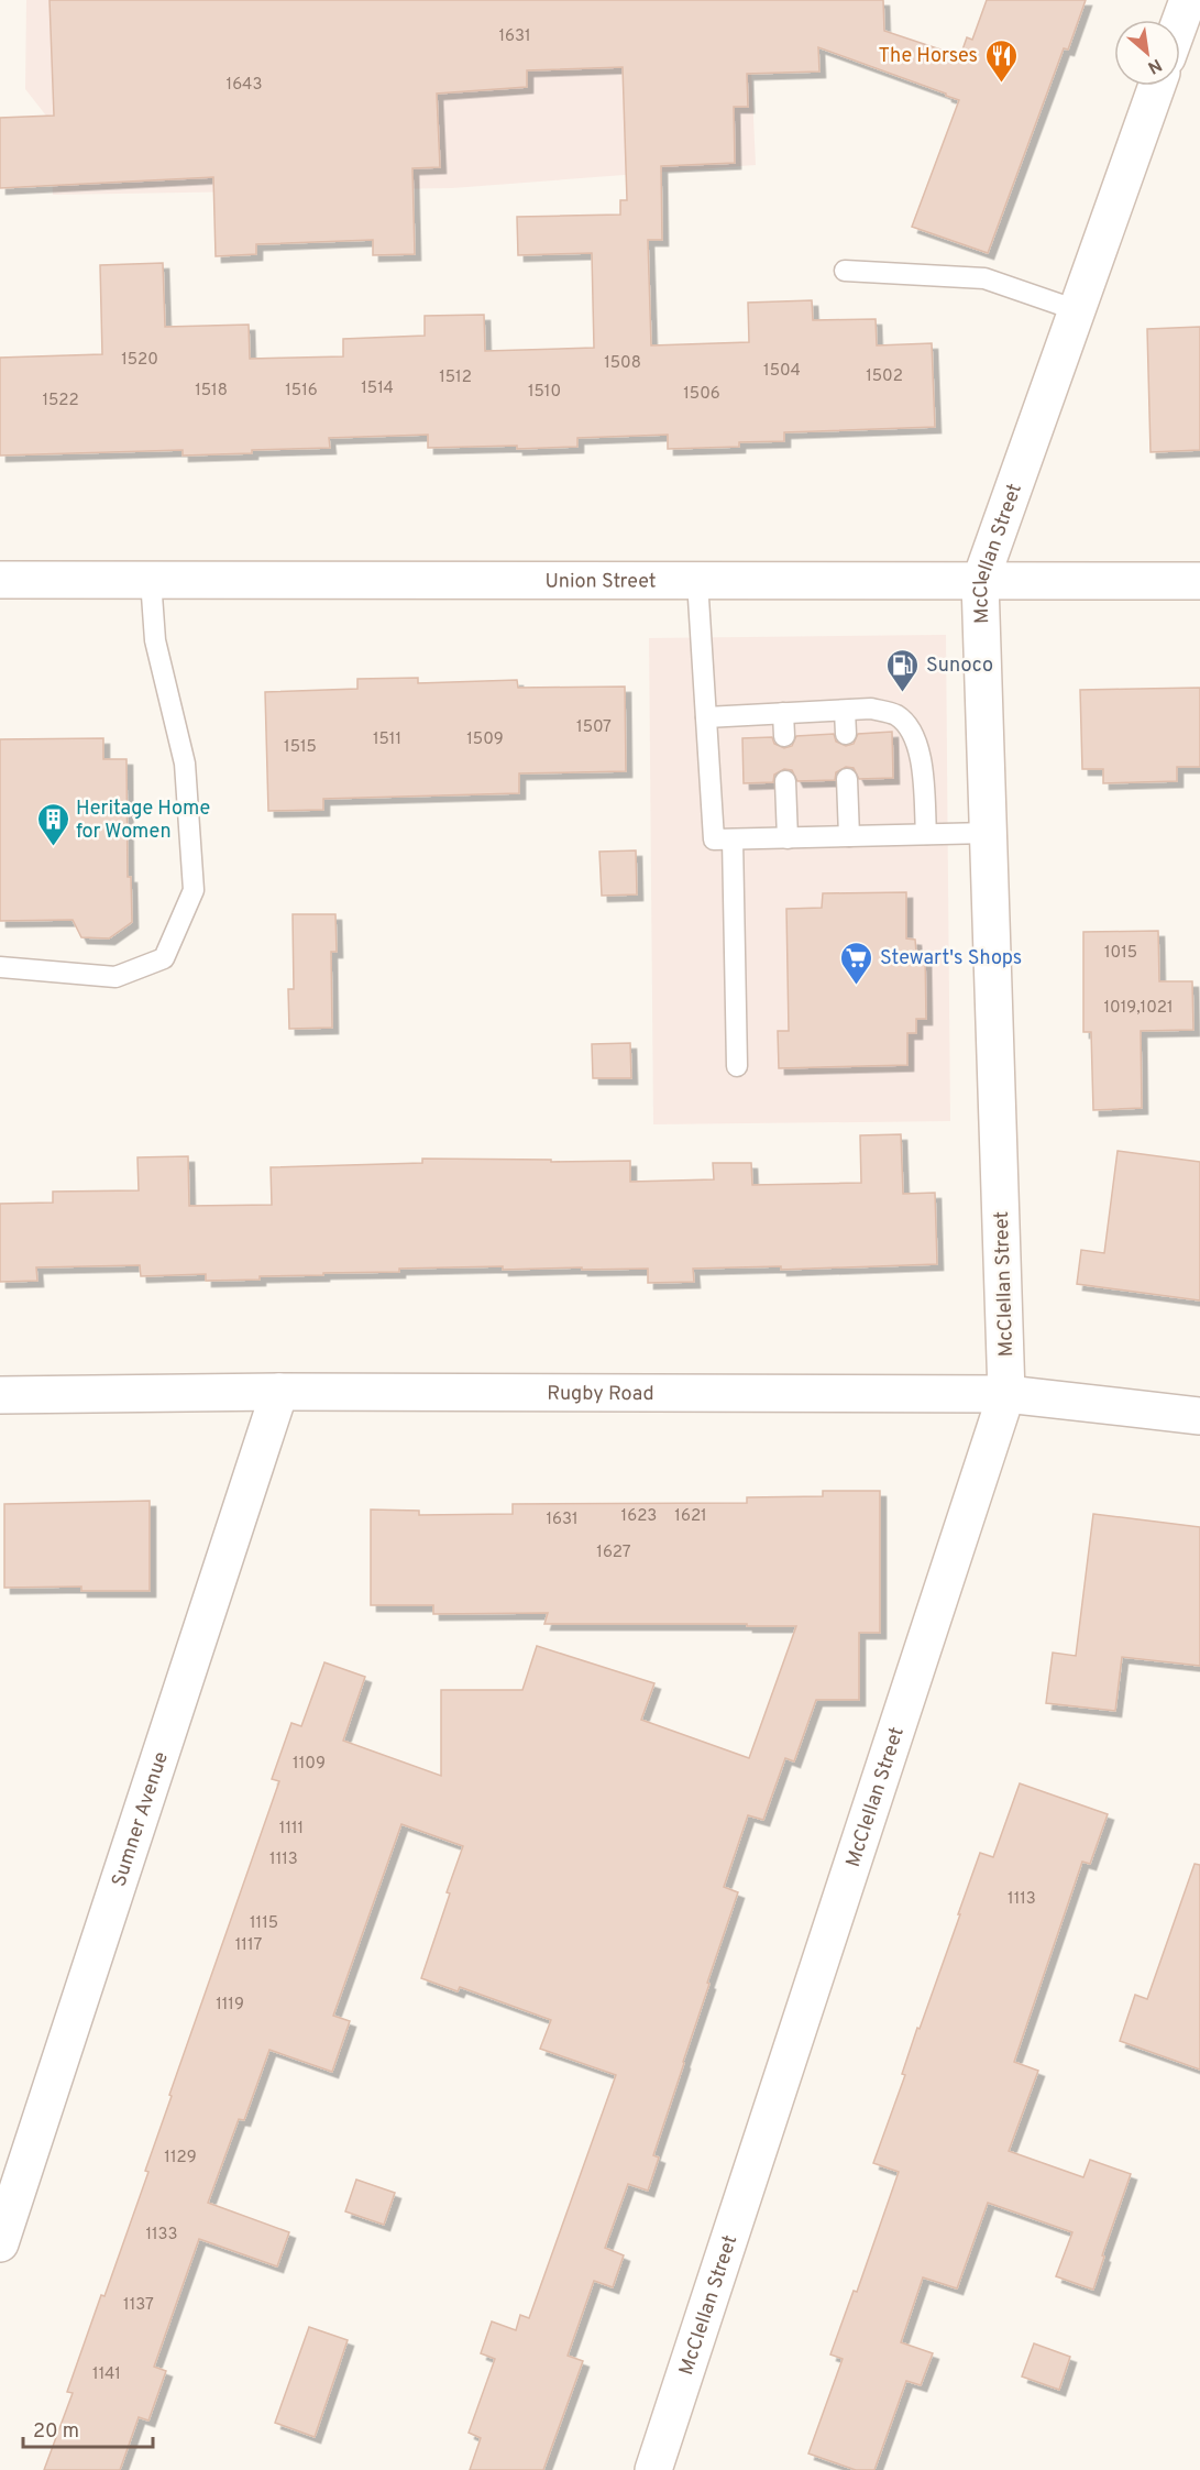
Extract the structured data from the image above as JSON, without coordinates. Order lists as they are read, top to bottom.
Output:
{
  "streets": {
    "street": [
      "McClellan Street",
      "Union Street",
      "Rugby Road",
      "Sumner Avenue"
    ]
  },
  "crossings": [
    ["McClellan Street", "Union Street"],
    ["McClellan Street", "Rugby Road"],
    ["Rugby Road", "Sumner Avenue"]
  ],
  "places": {
    "restaurant": ["The Horses"],
    "fuel station": ["Sunoco"],
    "building": ["Heritage Home for Women"],
    "supermarket": ["Stewart's Shops"]
  },
  "house_numbers": [
    "1631",
    "1643",
    "1520",
    "1508",
    "1504",
    "1502",
    "1512",
    "1514",
    "1518",
    "1516",
    "1510",
    "1506",
    "1522",
    "1507",
    "1511",
    "1509",
    "1515",
    "1015",
    "1019,1021",
    "1623",
    "1621",
    "1631",
    "1627",
    "1109",
    "1111",
    "1113",
    "1113",
    "1115",
    "1117",
    "1119",
    "1129",
    "1133",
    "1137",
    "1141"
  ],
  "scale_bar": "20 m",
  "north": "bottom right"
}
